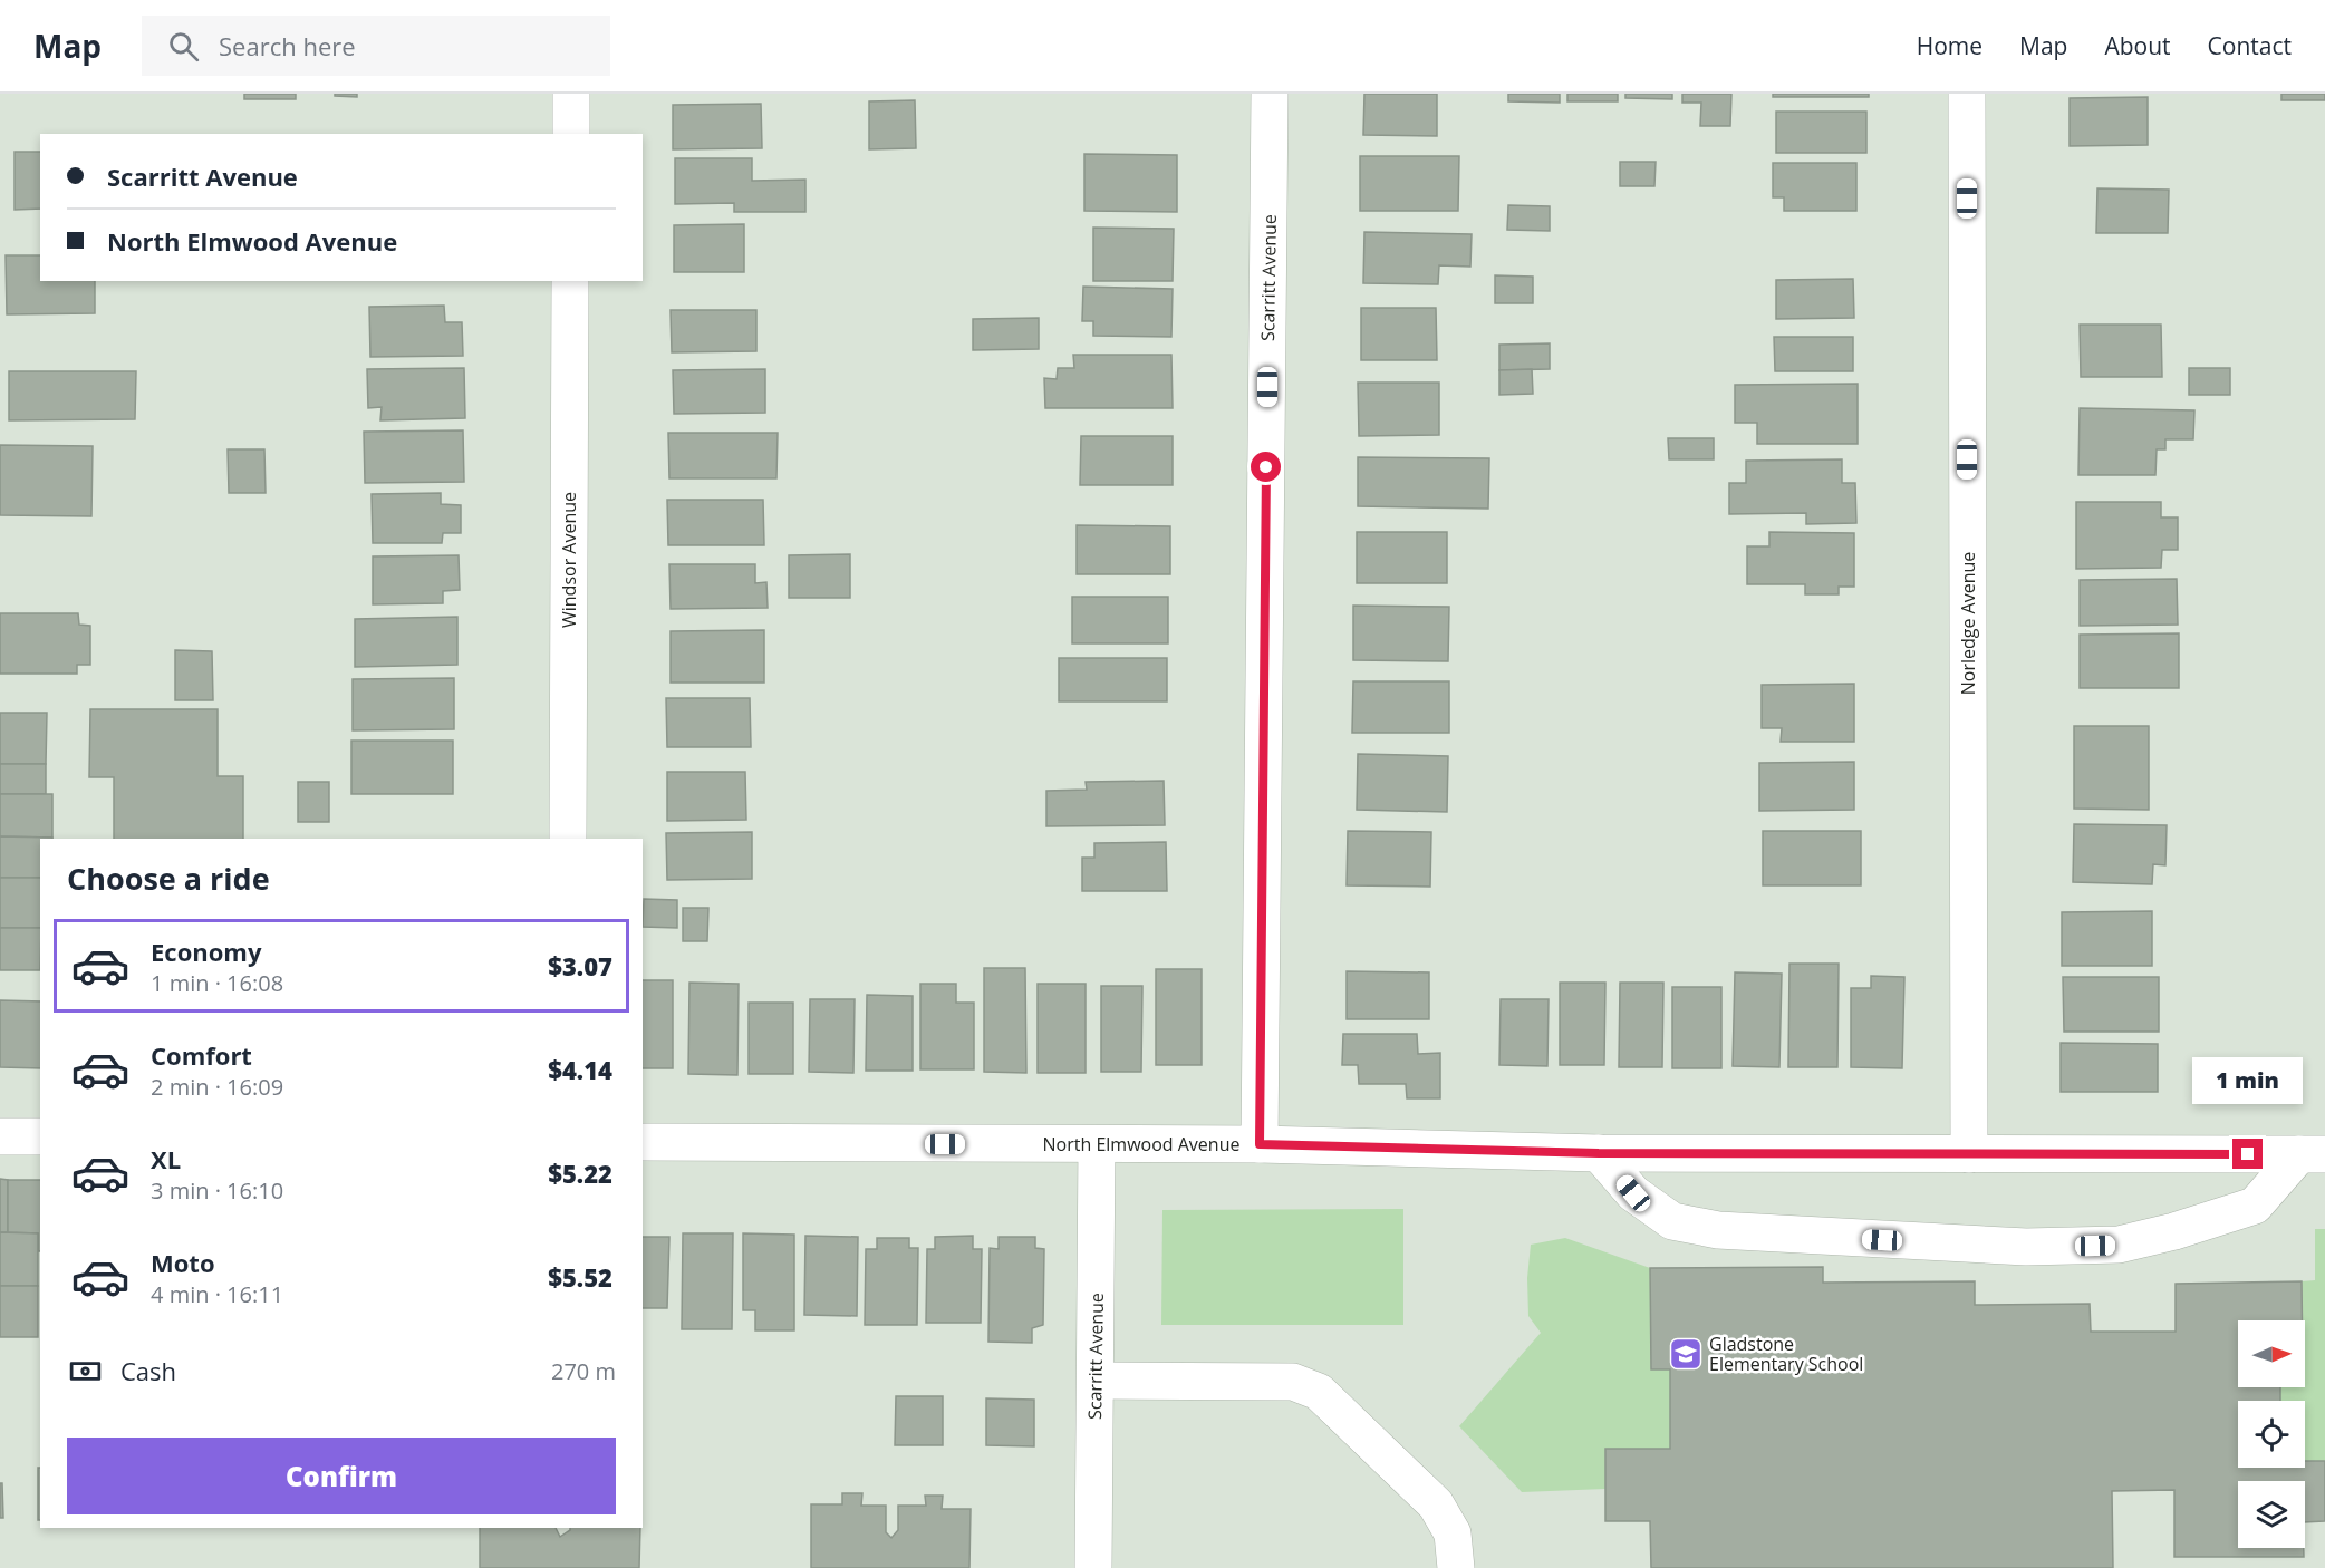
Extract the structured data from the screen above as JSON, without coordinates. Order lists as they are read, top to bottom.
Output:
{
  "streets": {
    "street": [
      "Scarritt Avenue",
      "Windsor Avenue",
      "Norledge Avenue",
      "North Elmwood Avenue"
    ]
  },
  "crossings": [
    ["Scarritt Avenue", "North Elmwood Avenue"],
    ["Norledge Avenue", "North Elmwood Avenue"]
  ],
  "places": {
    "school or university": ["Gladstone Elementary School"]
  },
  "north": "right",
  "page": {
    "header": "Map",
    "search": "Search here",
    "nav": [
      "Home",
      "Map",
      "About",
      "Contact"
    ],
    "banner": ["Scarritt Avenue", "North Elmwood Avenue"],
    "heading": "Choose a ride",
    "list": [
      {
        "name": "Economy",
        "note": "1 min · 16:08",
        "value": "$3.07"
      },
      {
        "name": "Comfort",
        "note": "2 min · 16:09",
        "value": "$4.14"
      },
      {
        "name": "XL",
        "note": "3 min · 16:10",
        "value": "$5.22"
      },
      {
        "name": "Moto",
        "note": "4 min · 16:11",
        "value": "$5.52"
      }
    ],
    "bubble": "1 min",
    "pay": ["Cash", "270 m"],
    "buttons": "Confirm"
  }
}
